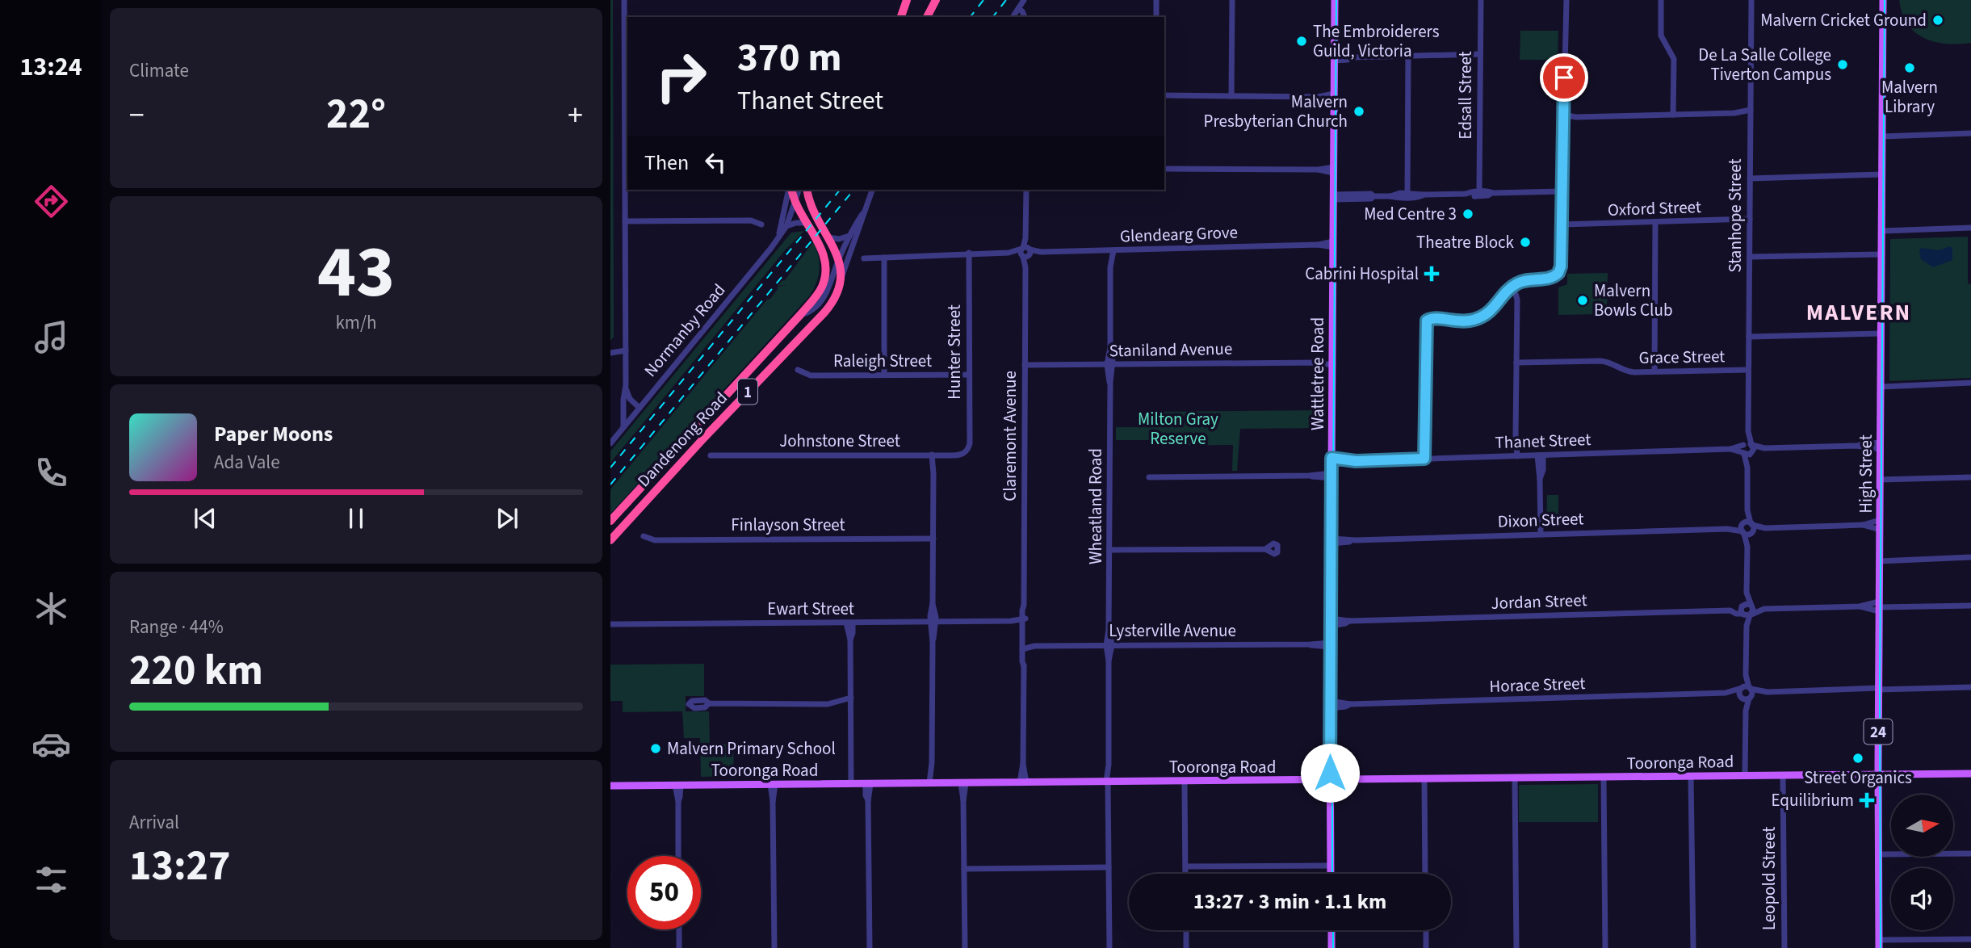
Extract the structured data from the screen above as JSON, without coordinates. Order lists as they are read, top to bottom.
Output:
{
  "streets": {
    "highway": ["1", "Dandenong Road"],
    "main road": [
      "Wattletree Road",
      "High Street",
      "24",
      "Tooronga Road"
    ],
    "street": [
      "Edsall Street",
      "Oxford Street",
      "Stanhope Street",
      "Glendearg Grove",
      "Normanby Road",
      "Staniland Avenue",
      "Hunter Street",
      "Grace Street",
      "Raleigh Street",
      "Claremont Avenue",
      "Johnstone Street",
      "Thanet Street",
      "Wheatland Road",
      "Dixon Street",
      "Finlayson Street",
      "Jordan Street",
      "Ewart Street",
      "Lysterville Avenue",
      "Horace Street",
      "Leopold Street"
    ]
  },
  "crossings": [
    ["Oxford Street", "Stanhope Street"],
    ["Stanhope Street", "Grace Street"],
    ["Stanhope Street", "Thanet Street"],
    ["Glendearg Grove", "Hunter Street"],
    ["Glendearg Grove", "Wattletree Road"],
    ["Glendearg Grove", "Claremont Avenue"],
    ["Glendearg Grove", "Wheatland Road"],
    ["Normanby Road", "Dandenong Road"],
    ["Staniland Avenue", "Wattletree Road"],
    ["Staniland Avenue", "Claremont Avenue"],
    ["Staniland Avenue", "Wheatland Road"],
    ["Hunter Street", "Raleigh Street"],
    ["Hunter Street", "Johnstone Street"],
    ["Wattletree Road", "Thanet Street"],
    ["Wattletree Road", "Dixon Street"],
    ["Wattletree Road", "Jordan Street"],
    ["Wattletree Road", "Lysterville Avenue"],
    ["Wattletree Road", "Horace Street"],
    ["Wattletree Road", "Tooronga Road"],
    ["Claremont Avenue", "Ewart Street"],
    ["Claremont Avenue", "Lysterville Avenue"],
    ["Claremont Avenue", "Tooronga Road"],
    ["High Street", "Dixon Street"],
    ["High Street", "Horace Street"],
    ["High Street", "Tooronga Road"],
    ["Wheatland Road", "Lysterville Avenue"],
    ["Wheatland Road", "Tooronga Road"],
    ["Tooronga Road", "Leopold Street"]
  ],
  "districts": ["MALVERN"],
  "parks": ["Milton Gray Reserve"],
  "places": {
    "other": [
      "Malvern Cricket Ground",
      "The Embroiderers Guild, Victoria",
      "De La Salle College Tiverton Campus",
      "Malvern Library",
      "Malvern Presbyterian Church",
      "Med Centre 3",
      "Theatre Block",
      "Malvern Bowls Club",
      "Malvern Primary School",
      "Street Organics"
    ],
    "health": ["Cabrini Hospital", "Equilibrium"]
  },
  "north": "right",
  "page": {
    "tabs": "13:24",
    "tile": [
      "Climate",
      ["43", "km/h"],
      ["Range · 44%", "220 km"],
      ["Arrival", "13:27"]
    ],
    "turn": ["370 m", "Thanet Street"],
    "heat": ["−", "22°", "+"],
    "then": "Then",
    "song": ["Paper Moons", "Ada Vale"],
    "limit": "50",
    "trip": "13:27 · 3 min · 1.1 km"
  }
}
